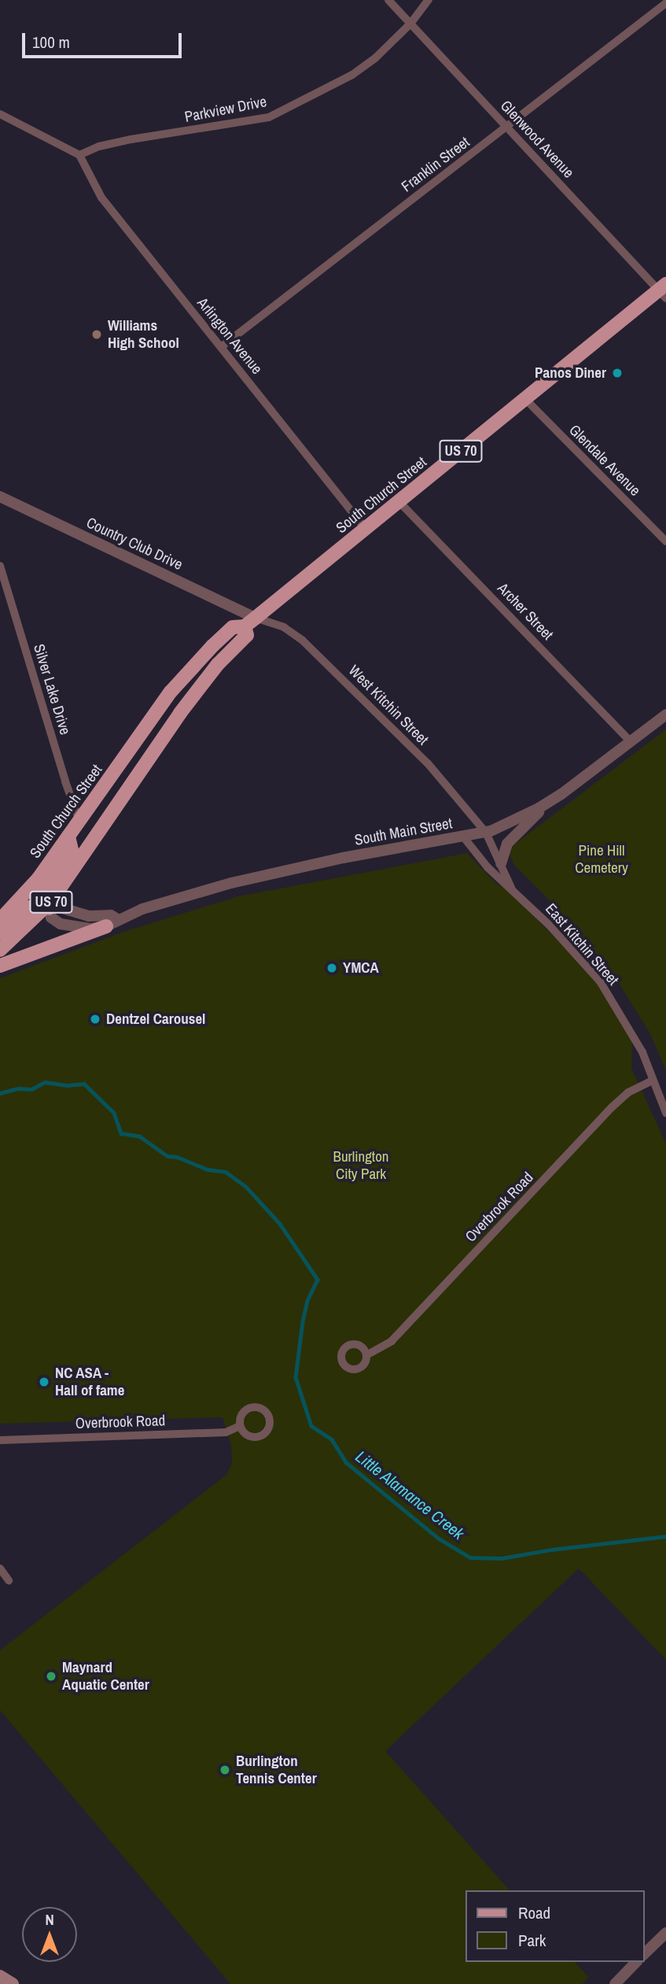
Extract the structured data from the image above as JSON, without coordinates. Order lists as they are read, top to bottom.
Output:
{
  "streets": {
    "main road": ["US 70", "South Church Street"],
    "street": [
      "Parkview Drive",
      "Glenwood Avenue",
      "Franklin Street",
      "Arlington Avenue",
      "Glendale Avenue",
      "Country Club Drive",
      "Archer Street",
      "Silver Lake Drive",
      "West Kitchin Street",
      "South Main Street",
      "East Kitchin Street",
      "Overbrook Road"
    ]
  },
  "crossings": [
    ["Parkview Drive", "Glenwood Avenue"],
    ["Parkview Drive", "Arlington Avenue"],
    ["Glenwood Avenue", "Franklin Street"],
    ["Glenwood Avenue", "South Church Street"],
    ["Franklin Street", "Arlington Avenue"],
    ["Arlington Avenue", "South Church Street"],
    ["Glendale Avenue", "South Church Street"],
    ["South Church Street", "Country Club Drive"],
    ["South Church Street", "Archer Street"],
    ["South Church Street", "Silver Lake Drive"],
    ["South Church Street", "West Kitchin Street"],
    ["South Church Street", "South Main Street"],
    ["Country Club Drive", "West Kitchin Street"],
    ["Archer Street", "South Main Street"],
    ["West Kitchin Street", "South Main Street"],
    ["West Kitchin Street", "East Kitchin Street"],
    ["South Main Street", "East Kitchin Street"],
    ["East Kitchin Street", "Overbrook Road"]
  ],
  "water": ["Little Alamance Creek"],
  "parks": ["Pine Hill Cemetery", "Burlington City Park"],
  "places": [
    "Williams High School",
    "Panos Diner",
    "YMCA",
    "Dentzel Carousel",
    "NC ASA - Hall of fame",
    "Maynard Aquatic Center",
    "Burlington Tennis Center"
  ],
  "legend": ["Road", "Park"],
  "scale_bar": "100 m",
  "north": "top"
}
